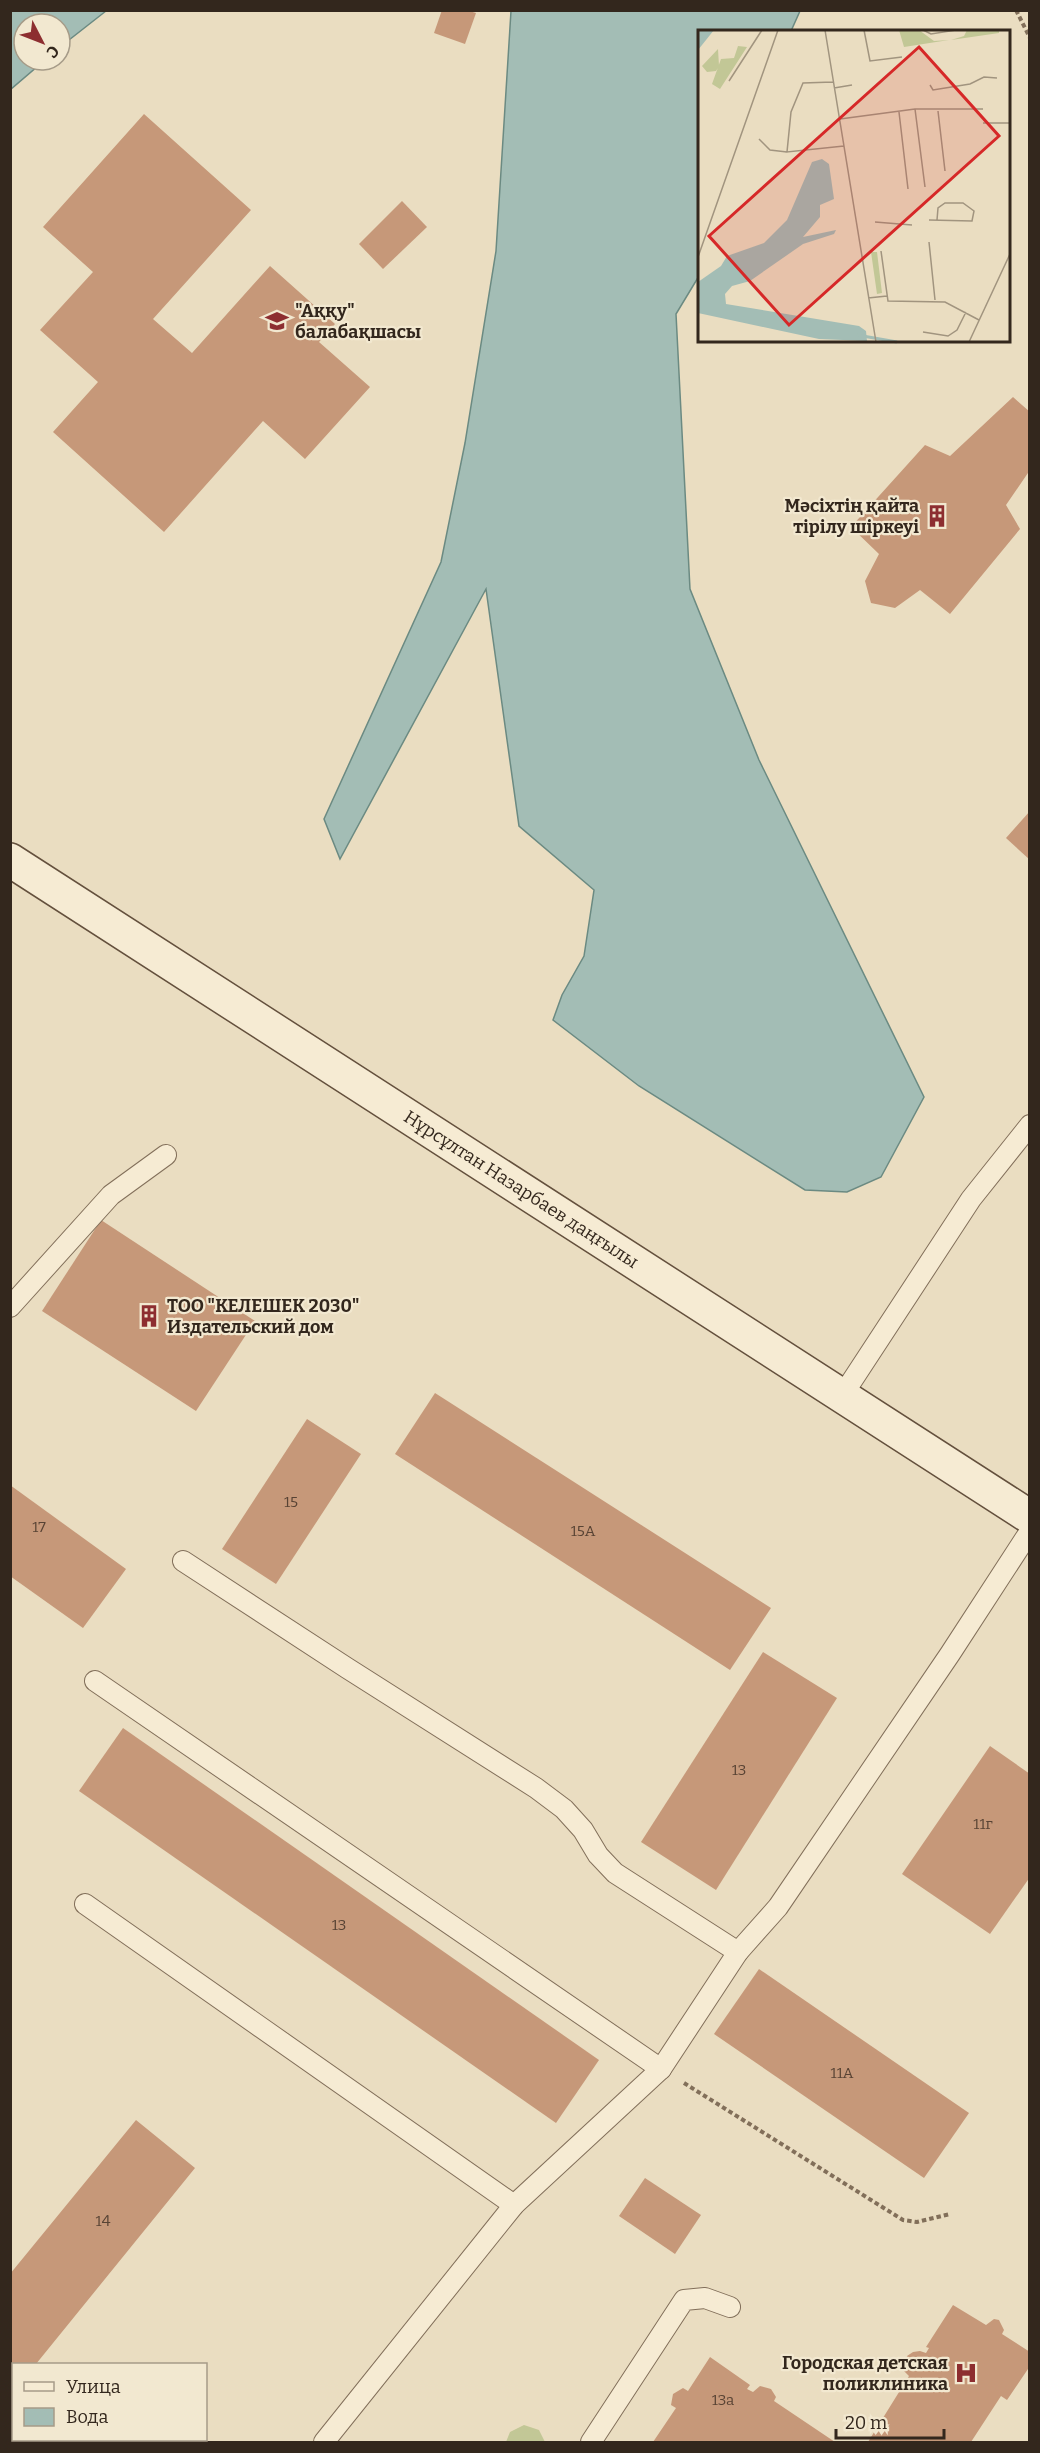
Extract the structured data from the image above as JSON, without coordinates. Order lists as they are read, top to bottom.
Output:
{
  "streets": {
    "main road": ["Нұрсұлтан Назарбаев даңғылы"]
  },
  "places": {
    "school or university": ["\"Аққу\" балабақшасы"],
    "building": ["Мәсіхтің қайта тірілу шіркеуі", "ТОО \"КЕЛЕШЕК 2030\" Издательский дом"],
    "hospital": ["Городская детская поликлиника"]
  },
  "house_numbers": [
    "15",
    "17",
    "15А",
    "13",
    "11г",
    "13",
    "11А",
    "14",
    "13а"
  ],
  "legend": ["Улица", "Вода"],
  "scale_bar": "20 m",
  "north": "bottom right"
}
